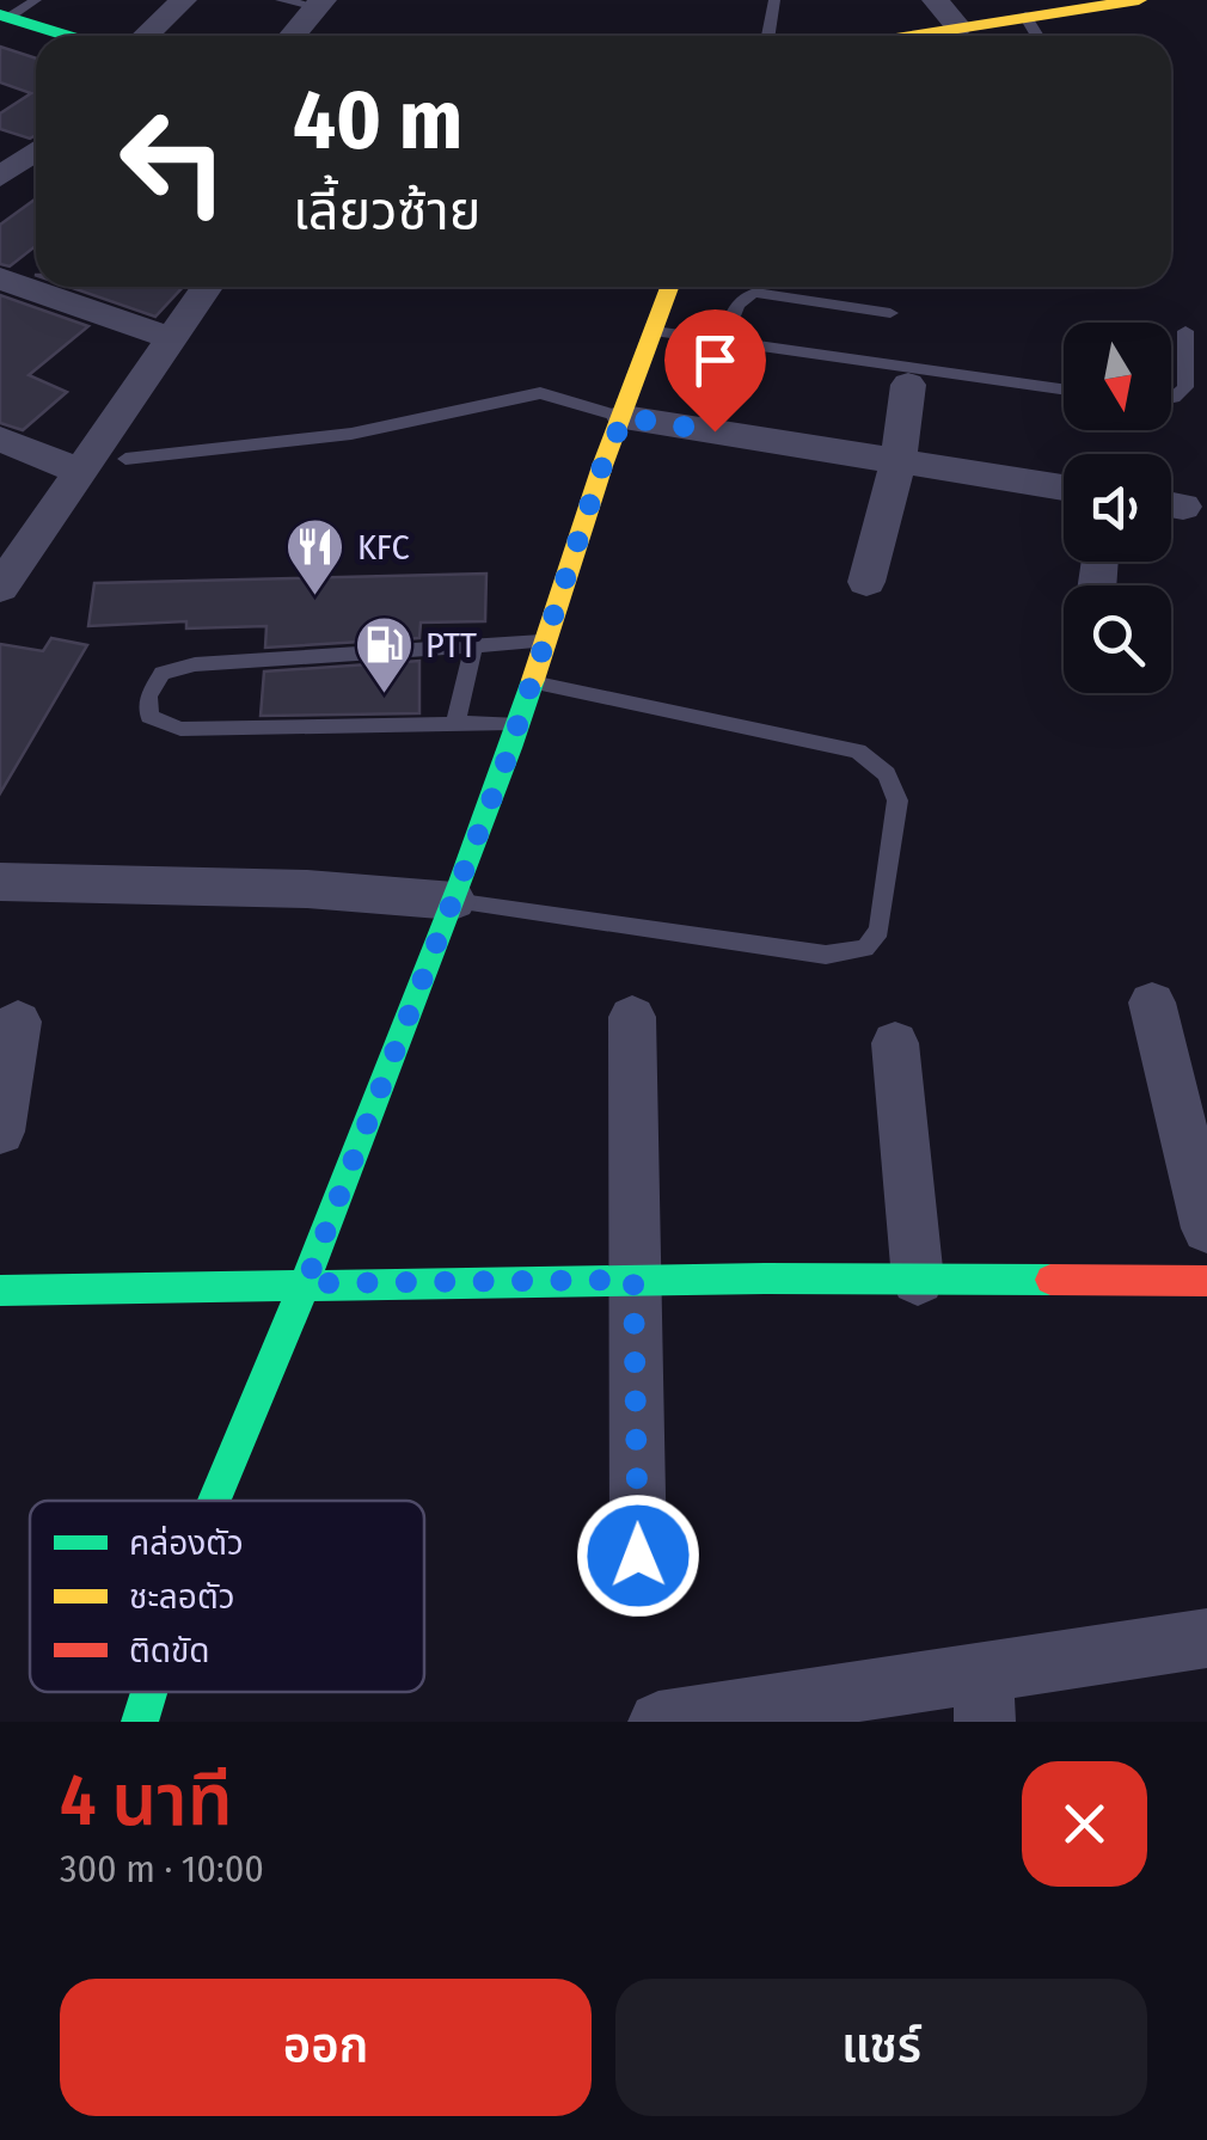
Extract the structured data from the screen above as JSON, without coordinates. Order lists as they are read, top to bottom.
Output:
{
  "places": {
    "restaurant": ["KFC"],
    "fuel station": ["PTT"]
  },
  "legend": ["คล่องตัว", "ชะลอตัว", "ติดขัด"],
  "north": "bottom",
  "page": {
    "turn": ["40 m", "เลี้ยวซ้าย"],
    "heading": ["4 นาที", "300 m · 10:00"],
    "buttons": ["ออก", "แชร์"]
  }
}
